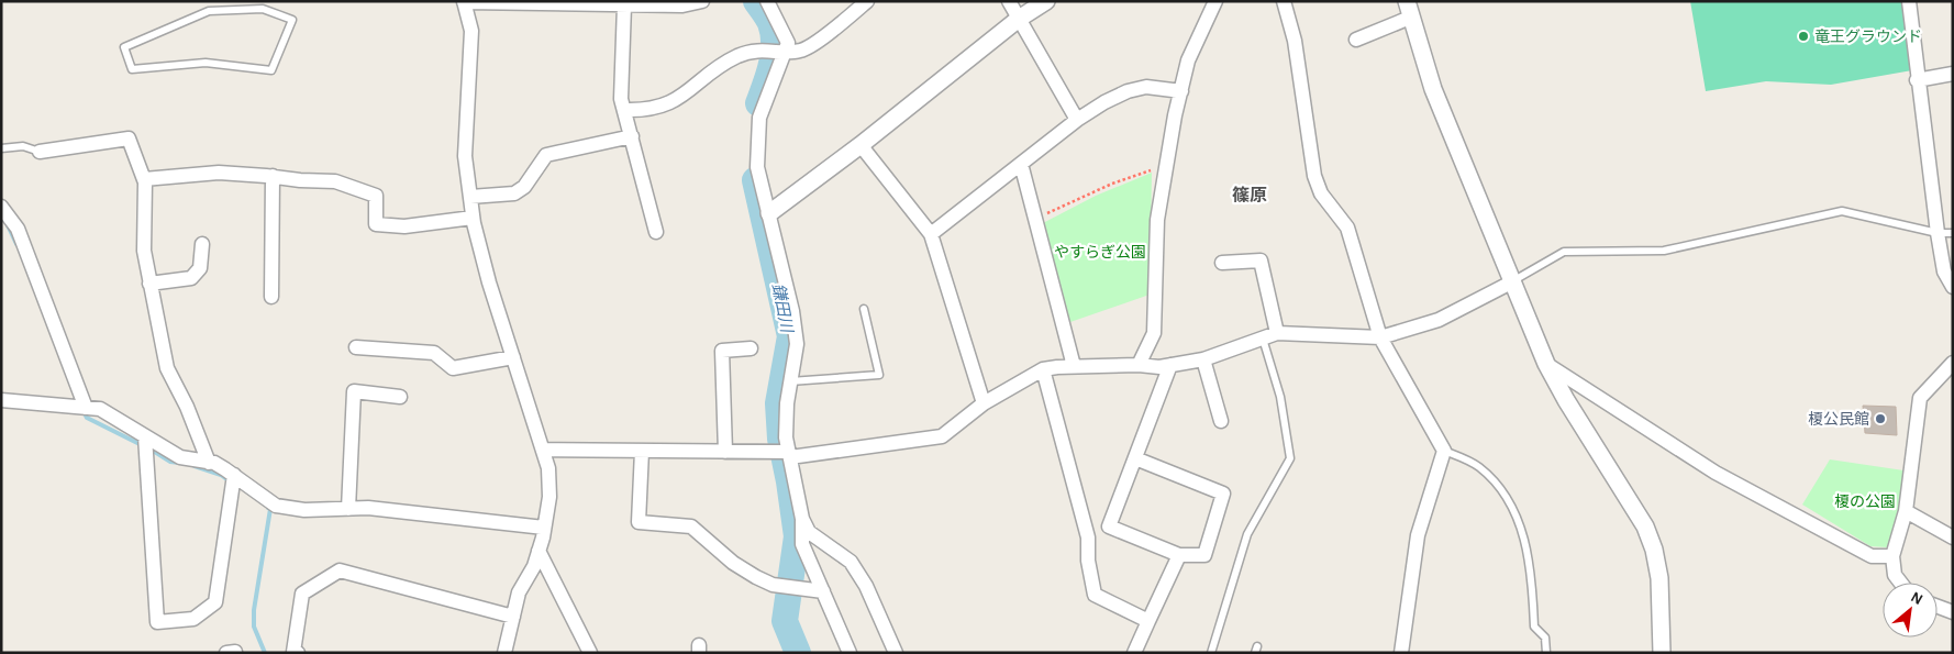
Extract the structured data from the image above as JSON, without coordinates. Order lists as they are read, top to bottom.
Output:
{
  "districts": ["篠原"],
  "water": ["鎌田川"],
  "parks": ["やすらぎ公園", "榎の公園"],
  "places": ["竜王グラウンド", "榎公民館"],
  "north": "top right"
}
